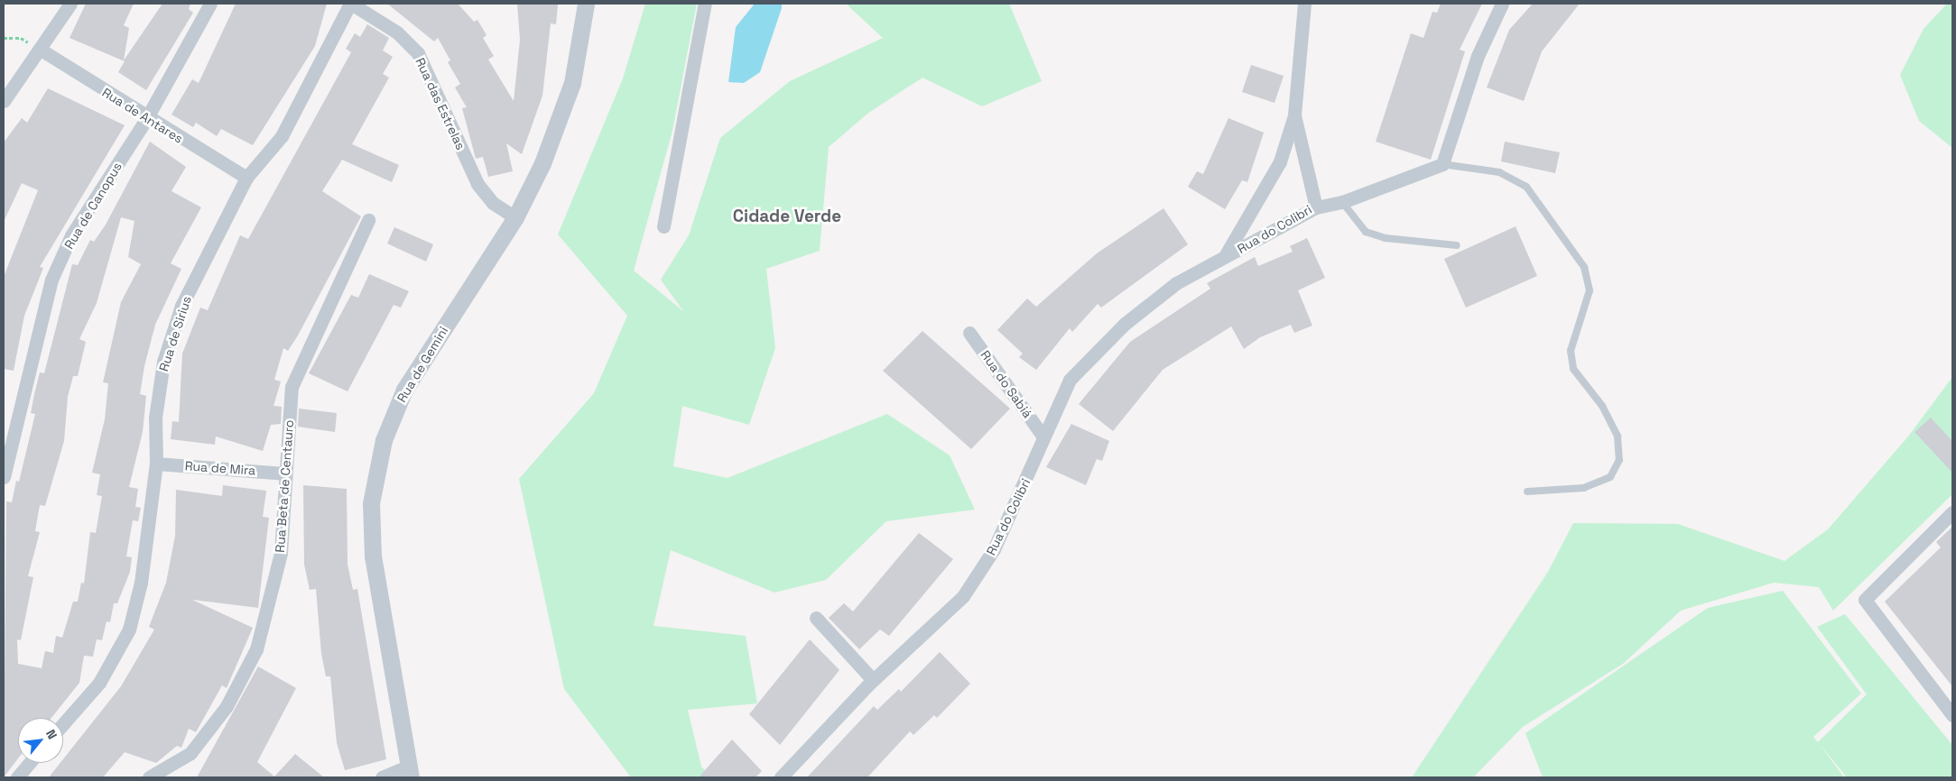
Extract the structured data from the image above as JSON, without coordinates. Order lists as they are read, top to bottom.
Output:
{
  "streets": {
    "street": [
      "Rua das Estrelas",
      "Rua de Antares",
      "Rua de Canopus",
      "Rua do Colibri",
      "Rua de Sirius",
      "Rua de Gemini",
      "Rua do Sabiá",
      "Rua de Mira",
      "Rua Beta de Centauro"
    ]
  },
  "crossings": [
    ["Rua das Estrelas", "Rua de Sirius"],
    ["Rua das Estrelas", "Rua de Gemini"],
    ["Rua de Antares", "Rua de Canopus"],
    ["Rua de Antares", "Rua de Sirius"],
    ["Rua do Colibri", "Rua do Sabiá"],
    ["Rua de Sirius", "Rua de Mira"],
    ["Rua de Mira", "Rua Beta de Centauro"]
  ],
  "districts": ["Cidade Verde"],
  "north": "top right"
}
